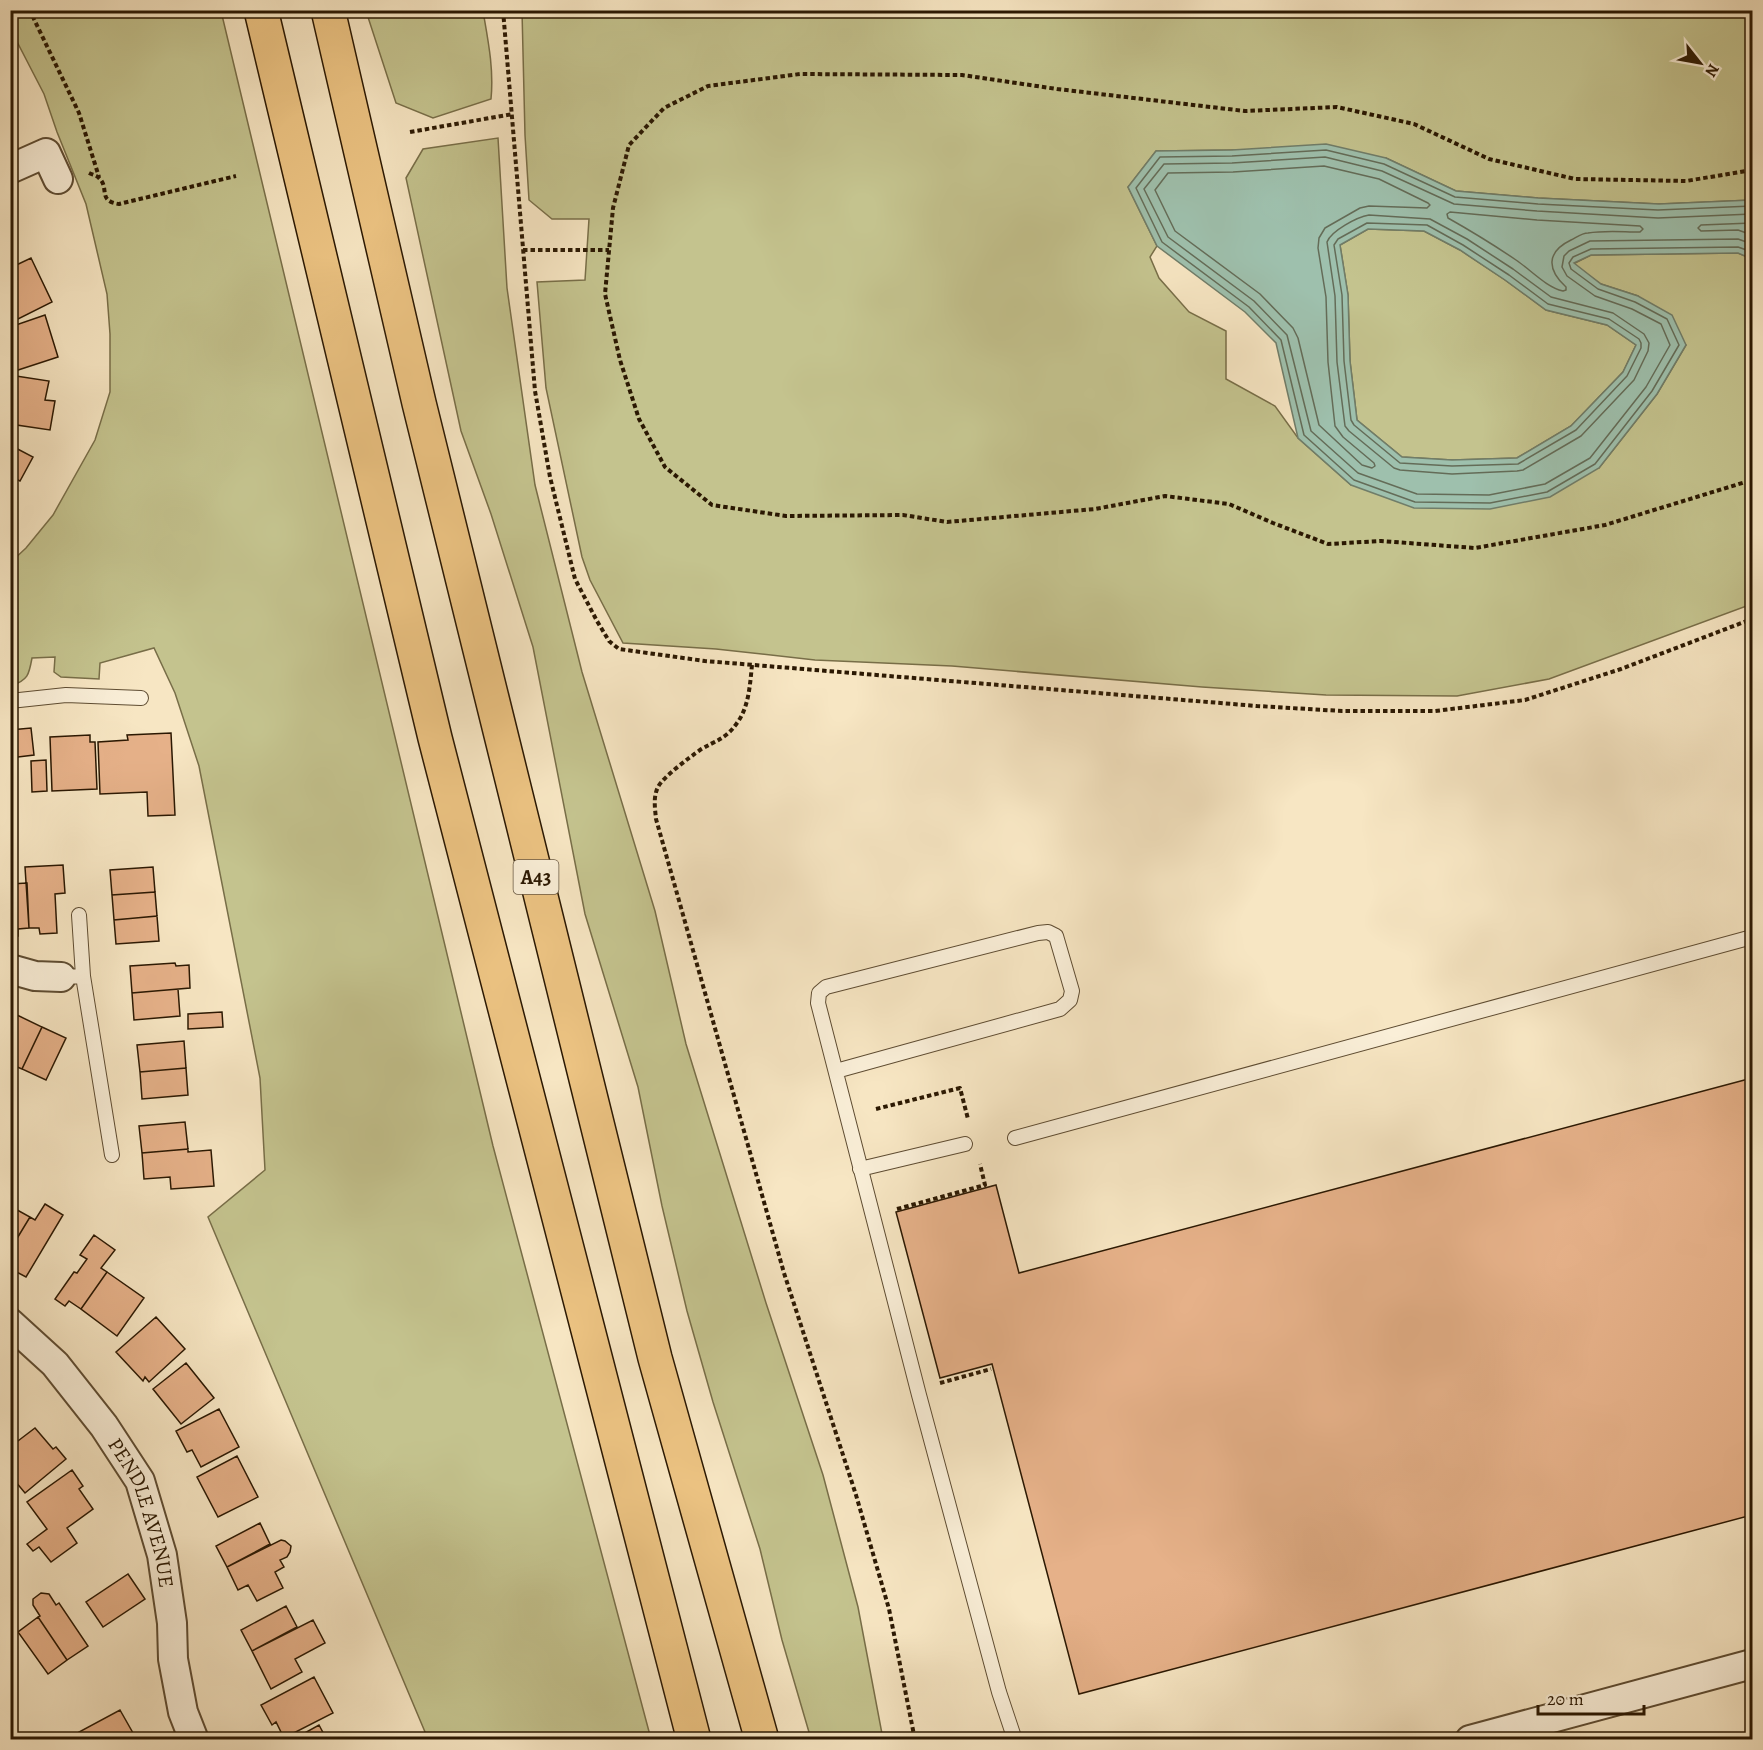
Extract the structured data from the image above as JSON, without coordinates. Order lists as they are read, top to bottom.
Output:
{
  "streets": {
    "highway": ["A43"],
    "street": ["PENDLE AVENUE"]
  },
  "scale_bar": "20 m",
  "north": "bottom right"
}
